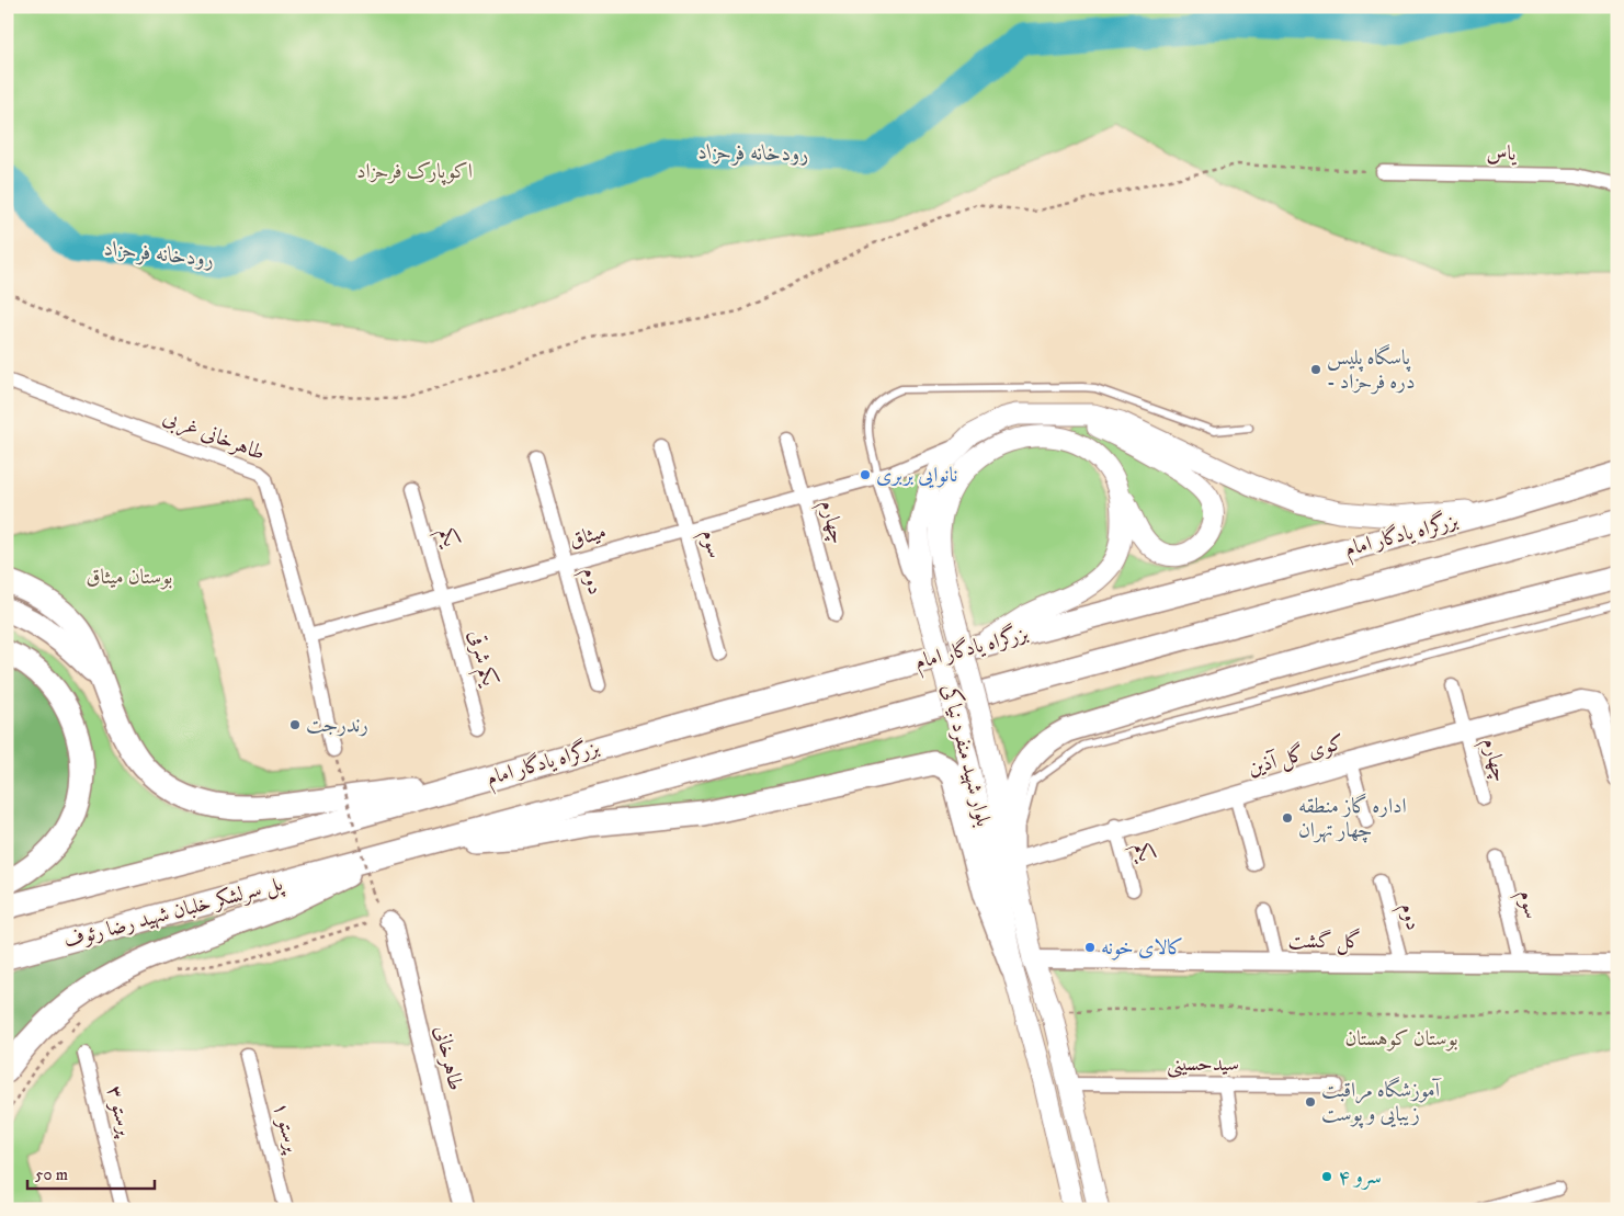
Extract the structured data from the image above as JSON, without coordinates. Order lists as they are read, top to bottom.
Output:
{
  "streets": {
    "highway": ["بزرگراه یادگار امام", "پل سرلشکر خلبان شهید رضا رئوف"],
    "main road": ["بلوار شهید منفرد نیاکی"],
    "street": [
      "یاس",
      "طاهرخانی غربی",
      "چهارم",
      "میثاق",
      "یکم",
      "سوم",
      "دوم",
      "یکم شرقی",
      "کوی گل آذین",
      "گل گشت",
      "طاهرخانی",
      "سیدحسینی",
      "پرستو ۳",
      "پرستو ۱"
    ]
  },
  "crossings": [
    ["طاهرخانی غربی", "میثاق"],
    ["چهارم", "میثاق"],
    ["چهارم", "کوی گل آذین"],
    ["بزرگراه یادگار امام", "بلوار شهید منفرد نیاکی"],
    ["بزرگراه یادگار امام", "پل سرلشکر خلبان شهید رضا رئوف"],
    ["میثاق", "یکم"],
    ["میثاق", "سوم"],
    ["میثاق", "دوم"],
    ["میثاق", "یکم شرقی"],
    ["میثاق", "بلوار شهید منفرد نیاکی"],
    ["یکم", "یکم شرقی"],
    ["یکم", "کوی گل آذین"],
    ["سوم", "گل گشت"],
    ["دوم", "گل گشت"],
    ["بلوار شهید منفرد نیاکی", "کوی گل آذین"],
    ["بلوار شهید منفرد نیاکی", "گل گشت"],
    ["بلوار شهید منفرد نیاکی", "سیدحسینی"]
  ],
  "water": ["رودخانه فرحزاد"],
  "parks": ["اکوپارک فرحزاد", "بوستان میثاق", "بوستان کوهستان"],
  "places": [
    "پاسگاه پلیس - دره فرحزاد",
    "نانوایی بربری",
    "رندرجت",
    "اداره گاز منطقه چهار تهران",
    "کالای خونه",
    "آموزشگاه مراقبت زیبایی و پوست",
    "سرو ۴"
  ],
  "scale_bar": "50 m"
}
